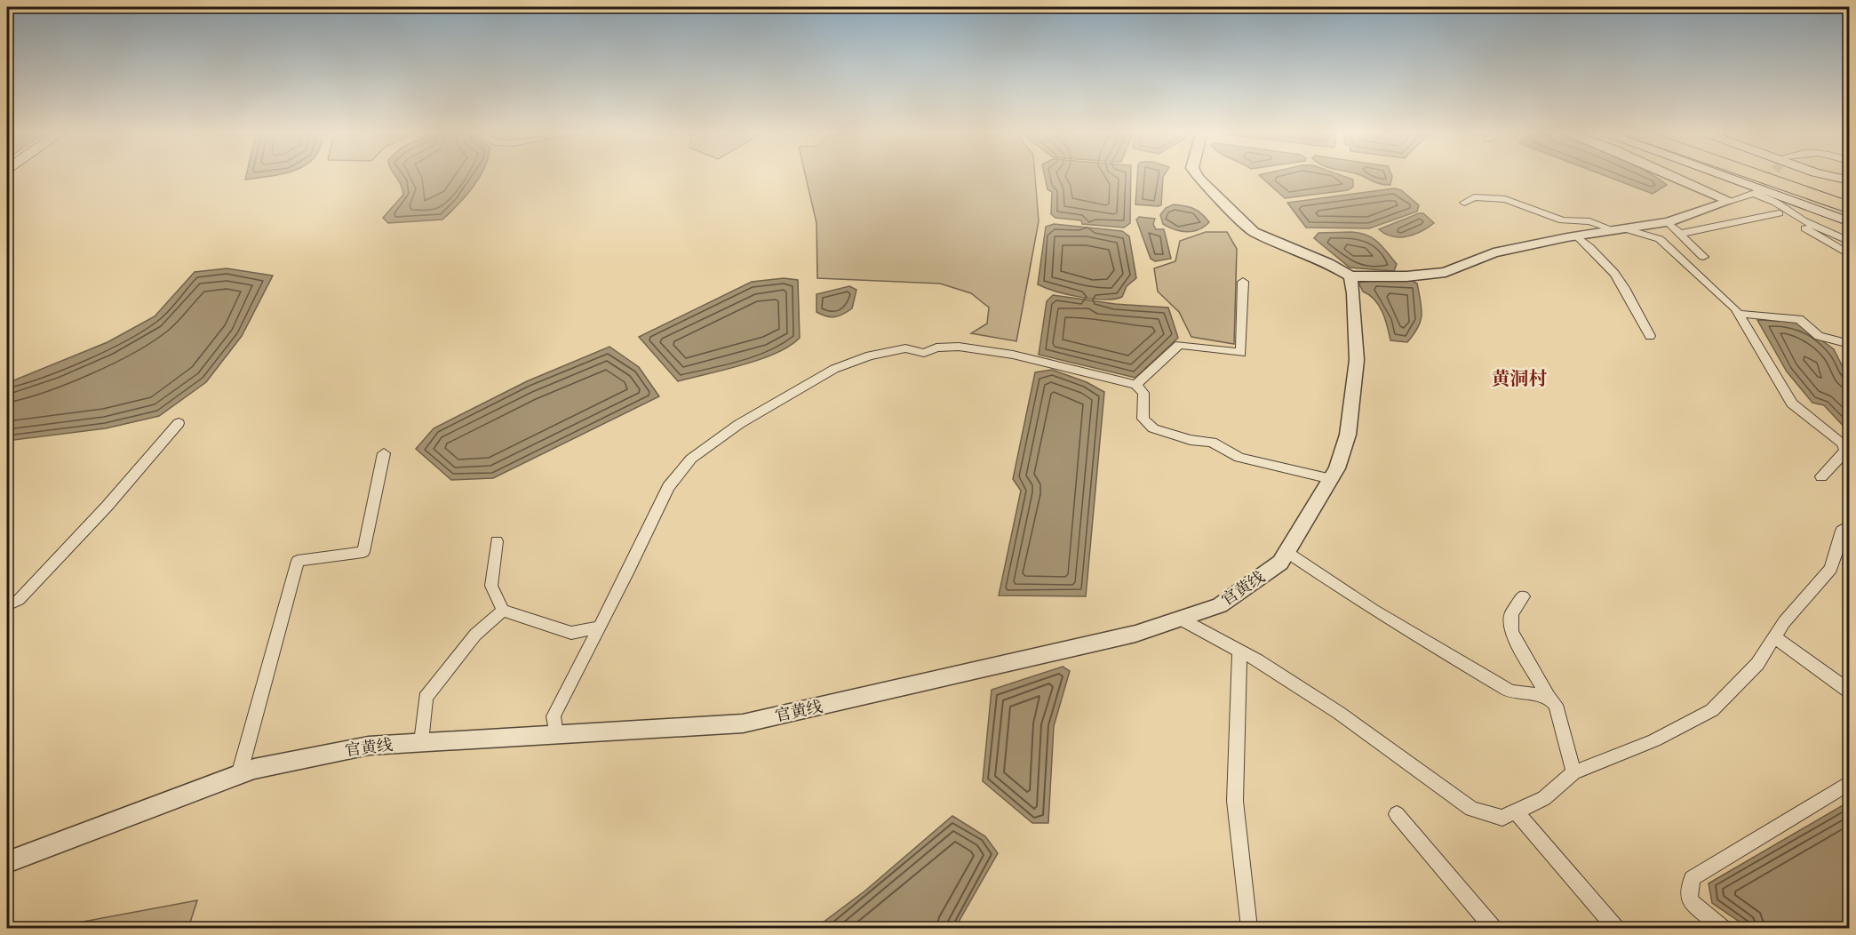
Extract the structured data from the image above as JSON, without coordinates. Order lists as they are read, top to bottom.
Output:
{
  "streets": {
    "street": ["官黄线"]
  },
  "districts": ["黄洞村"]
}
